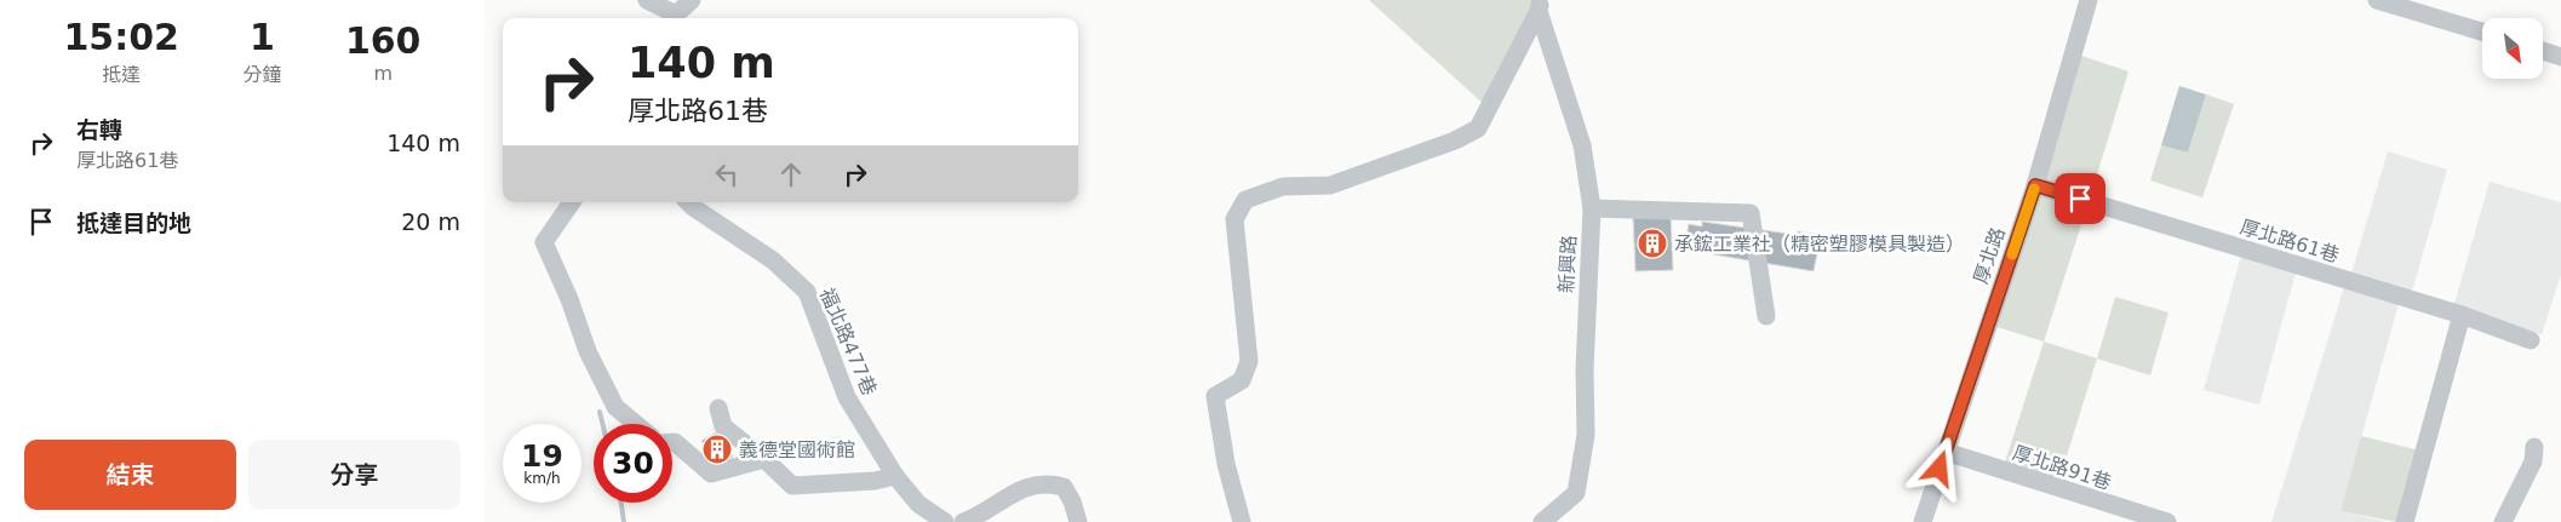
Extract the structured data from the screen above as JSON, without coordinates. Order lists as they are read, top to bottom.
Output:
{
  "streets": {
    "street": [
      "厚北路61巷",
      "厚北路",
      "新興路",
      "福北路477巷",
      "厚北路91巷"
    ]
  },
  "crossings": [
    ["厚北路61巷", "厚北路"],
    ["厚北路", "厚北路91巷"]
  ],
  "places": {
    "building": ["承鋐工業社（精密塑膠模具製造）", "義德堂國術館"]
  },
  "north": "bottom right",
  "page": {
    "eta": [
      "15:02",
      "抵達",
      "1",
      "分鐘",
      "160",
      "m"
    ],
    "turn": ["140 m", "厚北路61巷"],
    "list": [
      {
        "name": "右轉",
        "note": "厚北路61巷",
        "value": "140 m"
      },
      {
        "name": "抵達目的地",
        "value": "20 m"
      }
    ],
    "speed": "19 km/h",
    "limit": "30",
    "buttons": ["結束", "分享"]
  }
}
